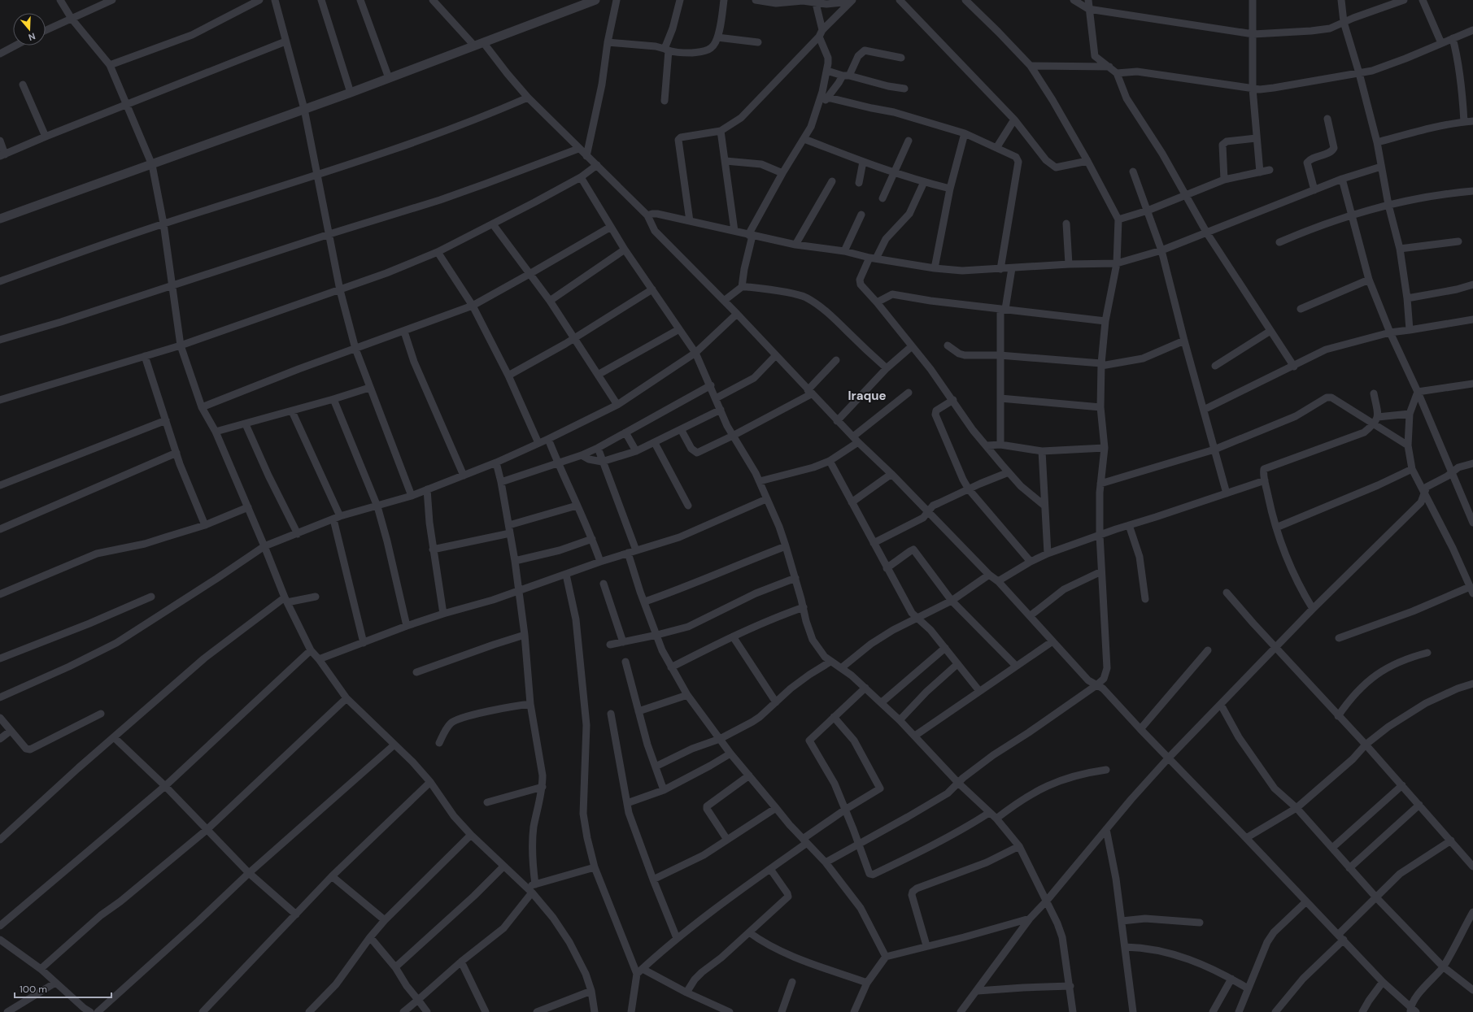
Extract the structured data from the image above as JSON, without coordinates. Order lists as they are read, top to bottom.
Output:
{
  "districts": ["Iraque"],
  "scale_bar": "100 m",
  "north": "bottom"
}
